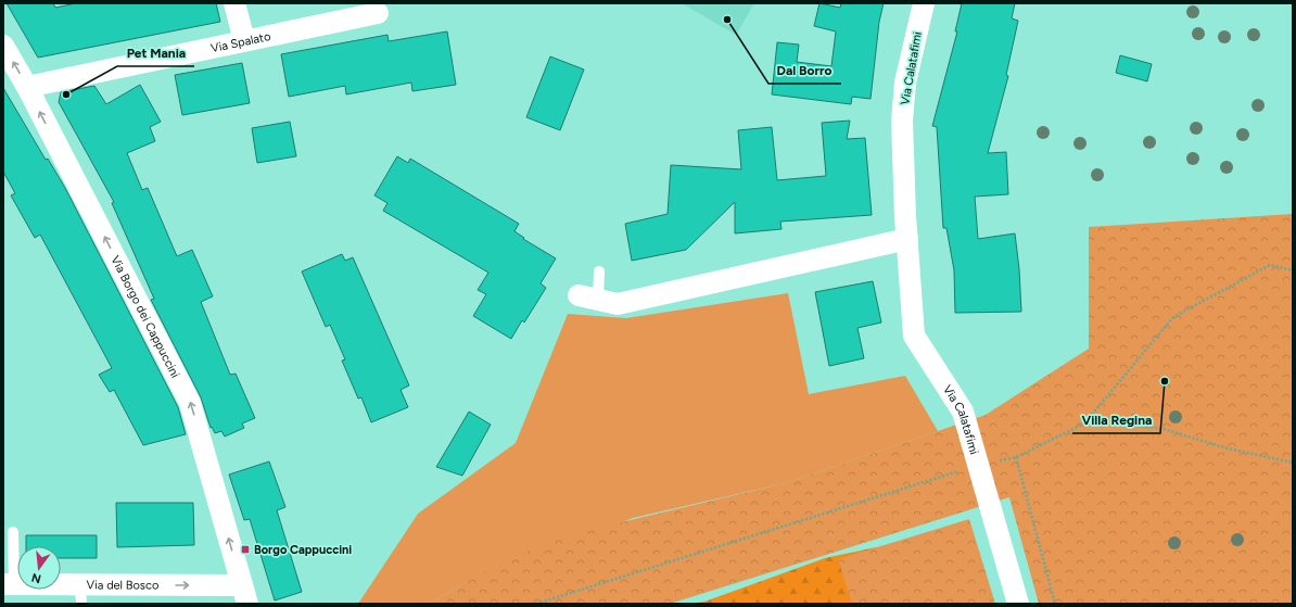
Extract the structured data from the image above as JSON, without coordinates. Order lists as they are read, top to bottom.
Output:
{
  "streets": {
    "street": [
      "Via Spalato",
      "Via Calatafimi",
      "Via Borgo dei Cappuccini",
      "Via del Bosco"
    ]
  },
  "crossings": [
    ["Via Spalato", "Via Borgo dei Cappuccini"],
    ["Via Borgo dei Cappuccini", "Via del Bosco"]
  ],
  "one_way": ["Via Borgo dei Cappuccini", "Via del Bosco"],
  "places": {
    "other": ["Dal Borro", "Pet Mania", "Villa Regina"],
    "transit": ["Borgo Cappuccini"]
  },
  "north": "bottom"
}
